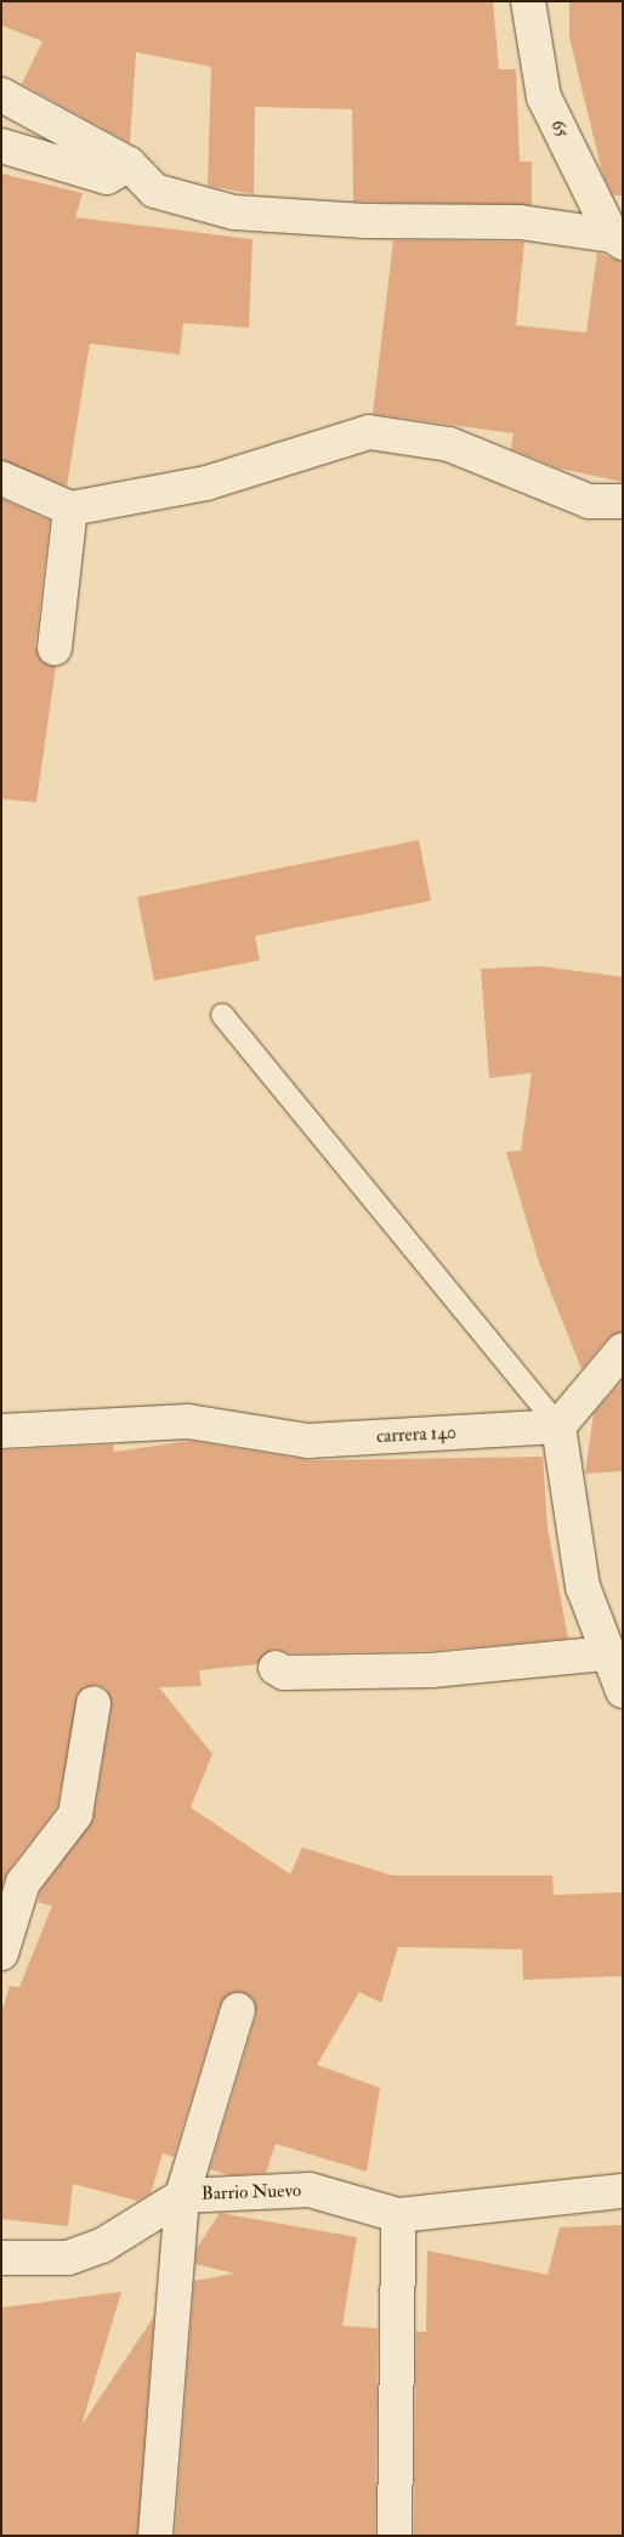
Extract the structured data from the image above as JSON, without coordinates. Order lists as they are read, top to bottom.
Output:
{
  "streets": {
    "street": ["65", "carrera 140", "Barrio Nuevo"]
  }
}
